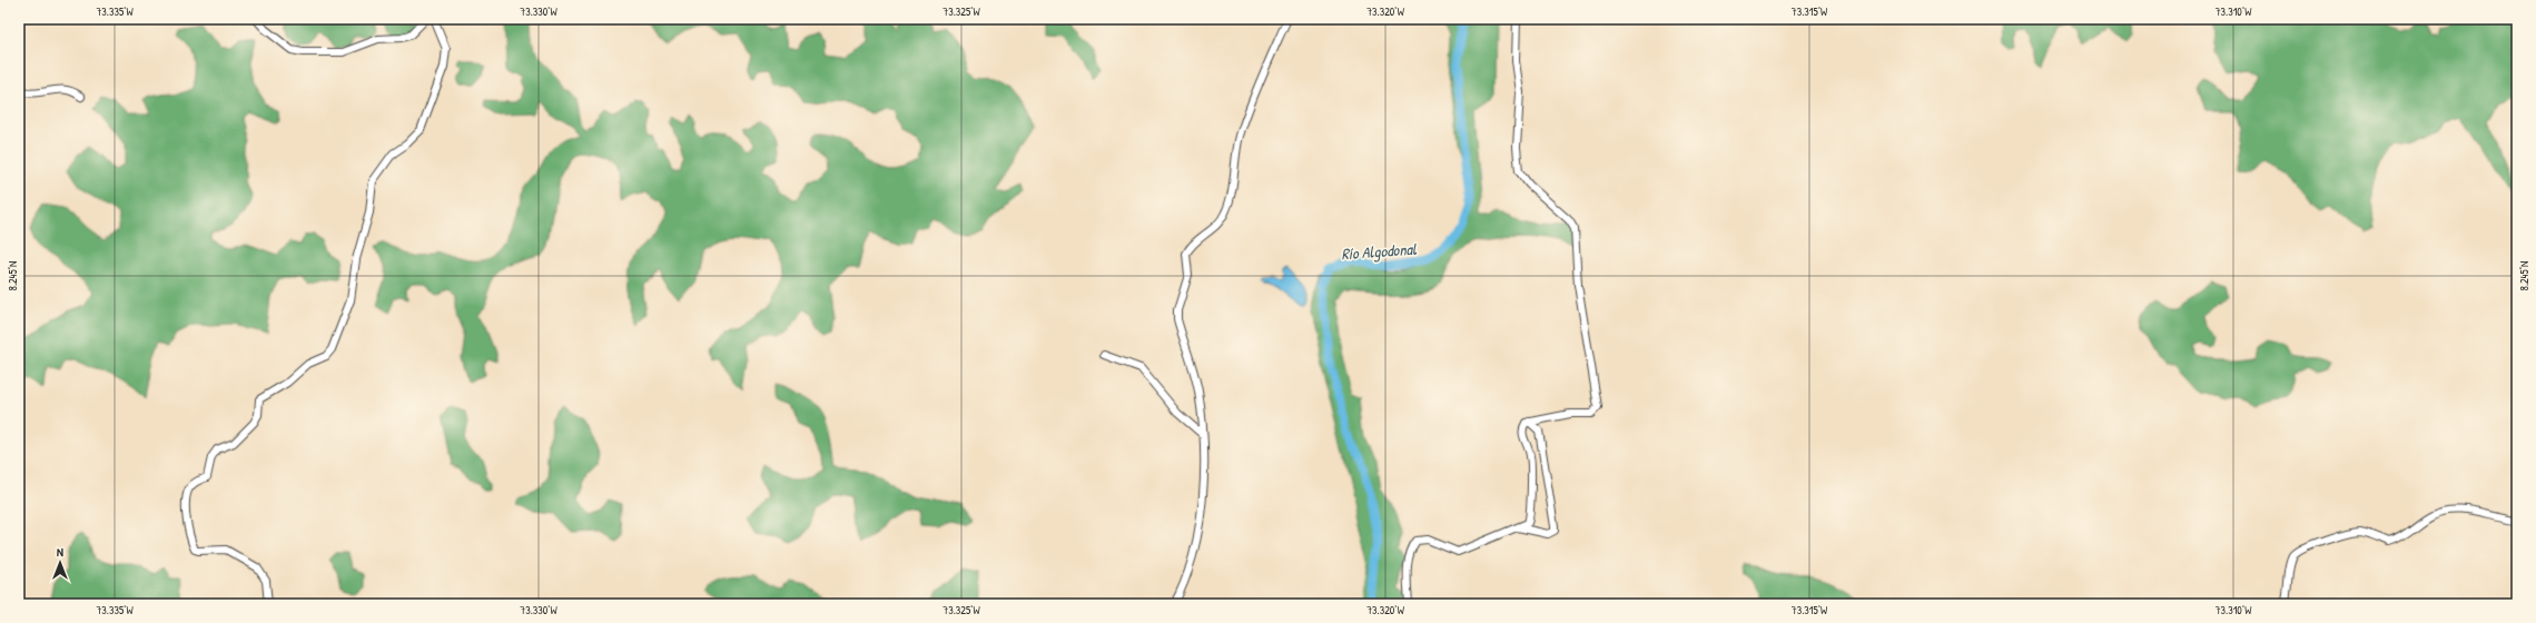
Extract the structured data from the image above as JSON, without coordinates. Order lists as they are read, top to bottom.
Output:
{
  "water": ["Río Algodonal"],
  "north": "top",
  "coordinates": [
    "73.335°W",
    "73.330°W",
    "73.325°W",
    "73.320°W",
    "73.315°W",
    "73.310°W",
    "8.245°N"
  ]
}
